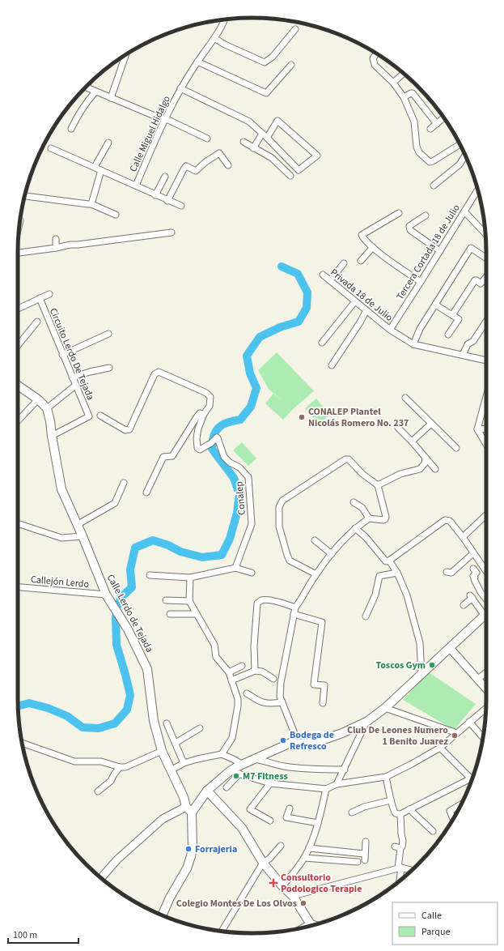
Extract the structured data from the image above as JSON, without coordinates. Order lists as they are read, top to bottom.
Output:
{
  "streets": {
    "main road": ["Calle Lerdo de Tejada"],
    "street": [
      "Calle Miguel Hidalgo",
      "Tercera Cortada 18 de Julio",
      "Privada 18 de Julio",
      "Circuito Lerdo De Tejada",
      "Conalep",
      "Callejón Lerdo"
    ]
  },
  "crossings": [
    ["Tercera Cortada 18 de Julio", "Privada 18 de Julio"],
    ["Circuito Lerdo De Tejada", "Calle Lerdo de Tejada"],
    ["Callejón Lerdo", "Calle Lerdo de Tejada"]
  ],
  "places": {
    "other": [
      "CONALEP Plantel Nicolás Romero No. 237",
      "Toscos Gym",
      "Club De Leones Numero 1 Benito Juarez",
      "Bodega de Refresco",
      "M7 Fitness",
      "Forrajeria",
      "Colegio Montes De Los Olvos"
    ],
    "health": ["Consultorio Podologico Terapie"]
  },
  "legend": ["Calle", "Parque"],
  "scale_bar": "100 m"
}
